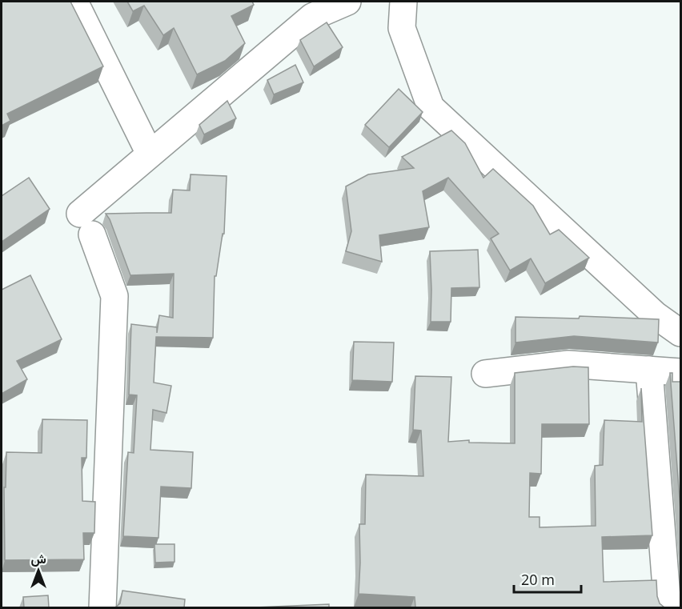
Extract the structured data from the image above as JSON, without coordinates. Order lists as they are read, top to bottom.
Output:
{
  "scale_bar": "20 m",
  "north": "top"
}
